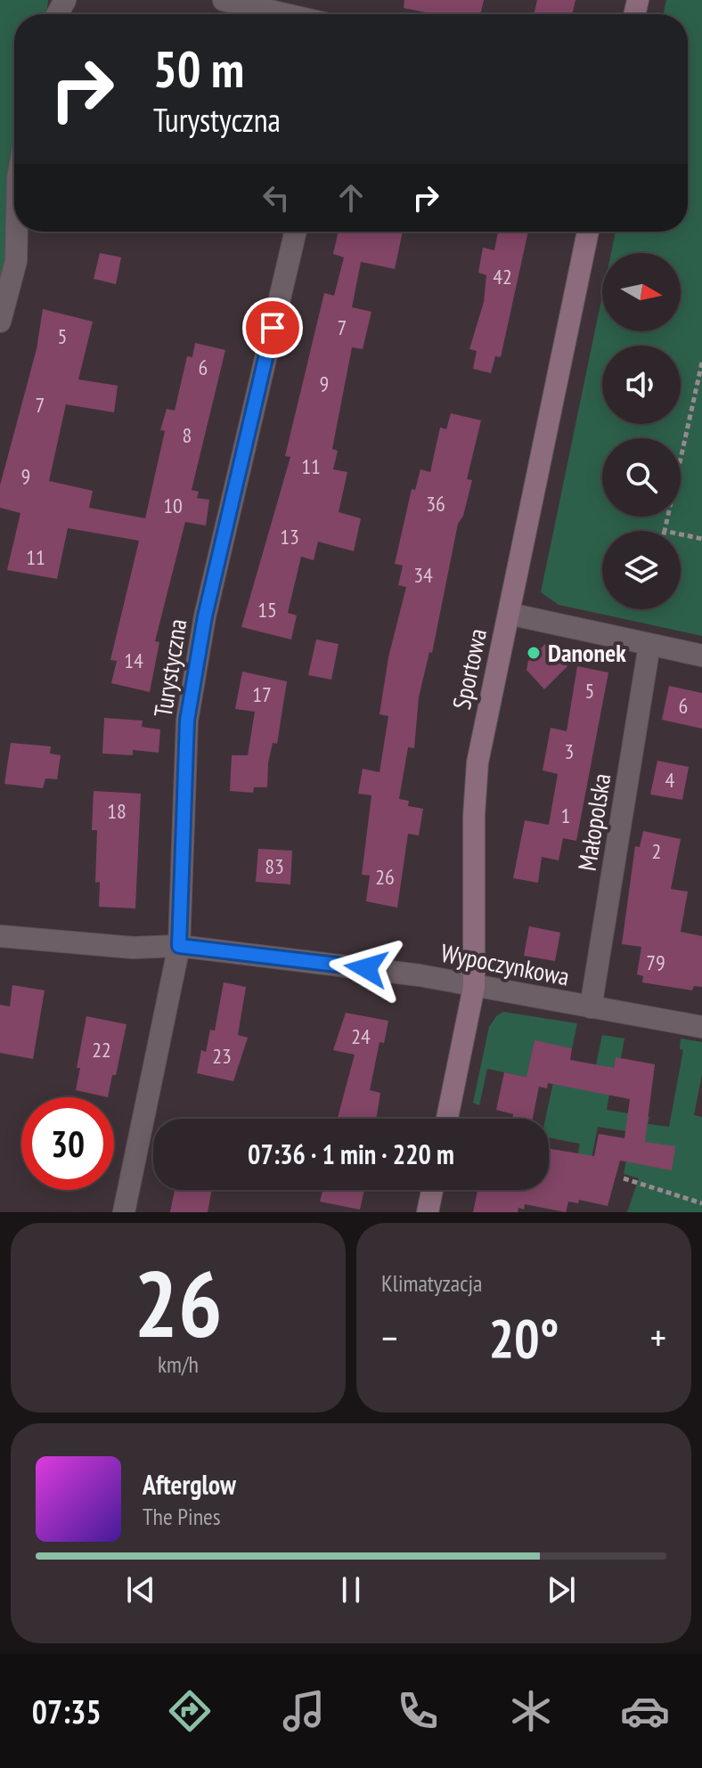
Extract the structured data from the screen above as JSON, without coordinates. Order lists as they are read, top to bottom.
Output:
{
  "streets": {
    "street": [
      "Turystyczna",
      "Sportowa",
      "Małopolska",
      "Wypoczynkowa"
    ]
  },
  "crossings": [
    ["Turystyczna", "Wypoczynkowa"],
    ["Sportowa", "Wypoczynkowa"],
    ["Małopolska", "Wypoczynkowa"]
  ],
  "places": ["Danonek"],
  "house_numbers": [
    "42",
    "7",
    "5",
    "6",
    "9",
    "7",
    "8",
    "11",
    "9",
    "36",
    "10",
    "13",
    "11",
    "34",
    "15",
    "14",
    "5",
    "17",
    "6",
    "3",
    "4",
    "18",
    "1",
    "2",
    "83",
    "26",
    "79",
    "24",
    "22",
    "23"
  ],
  "north": "right",
  "page": {
    "turn": ["50 m", "Turystyczna"],
    "limit": "30",
    "trip": "07:36 · 1 min · 220 m",
    "tile": [
      ["26", "km/h"],
      "Klimatyzacja"
    ],
    "heat": ["−", "20°", "+"],
    "song": ["Afterglow", "The Pines"],
    "tabs": "07:35"
  }
}
